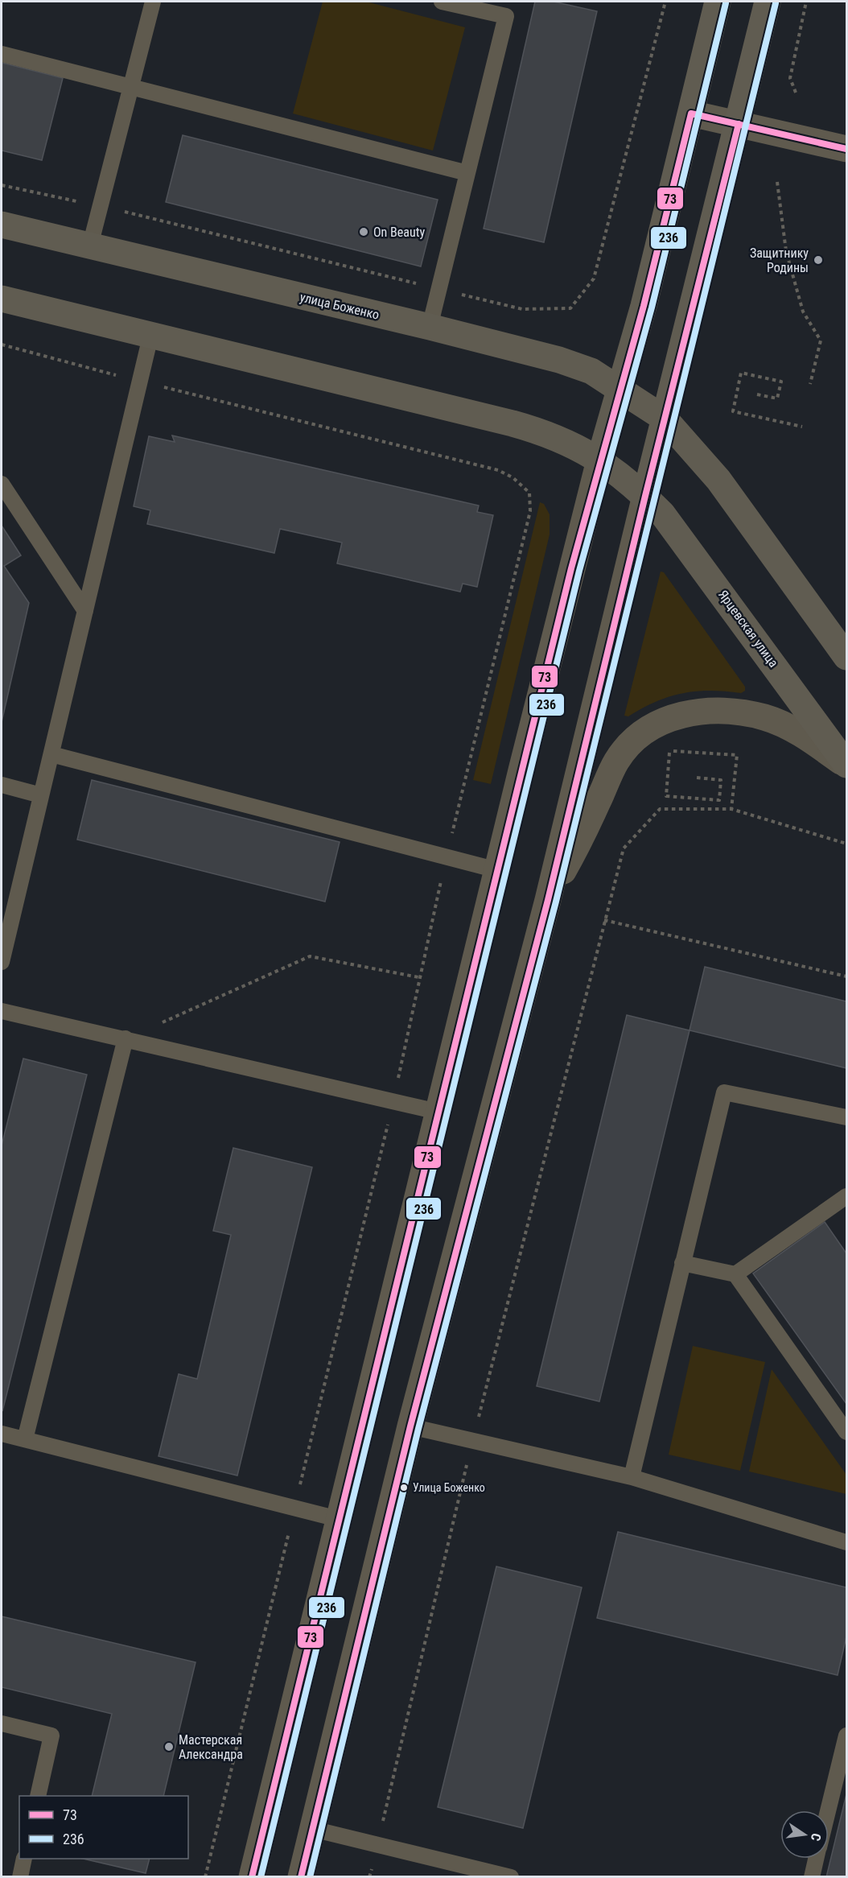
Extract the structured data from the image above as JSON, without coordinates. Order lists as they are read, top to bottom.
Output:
{
  "streets": {
    "main road": ["улица Боженко", "Ярцевская улица"]
  },
  "places": [
    "On Beauty",
    "Защитнику Родины",
    "Улица Боженко",
    "Мастерская Александра"
  ],
  "lines": ["transit line 236", "transit line 73"],
  "legend": ["73", "236"],
  "north": "right"
}
